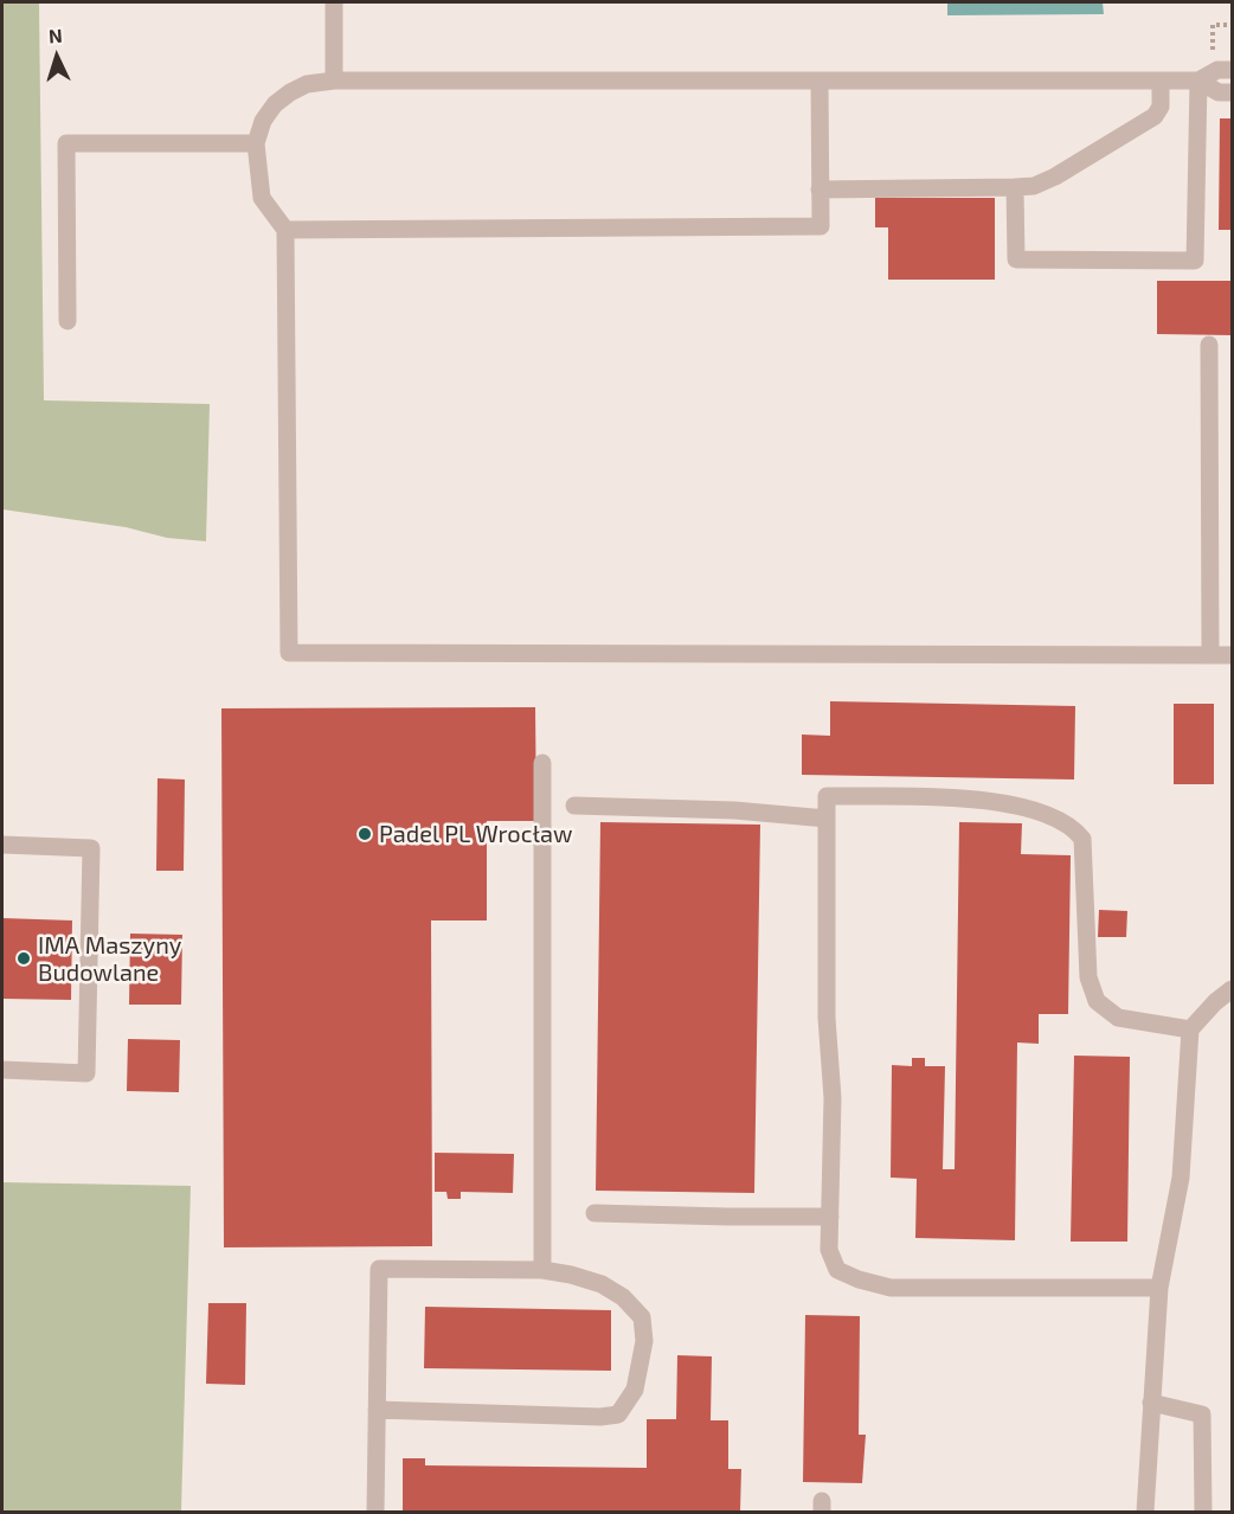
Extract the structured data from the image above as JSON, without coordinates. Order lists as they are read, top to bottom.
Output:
{
  "places": ["Padel PL Wrocław", "IMA Maszyny Budowlane"],
  "north": "top"
}
